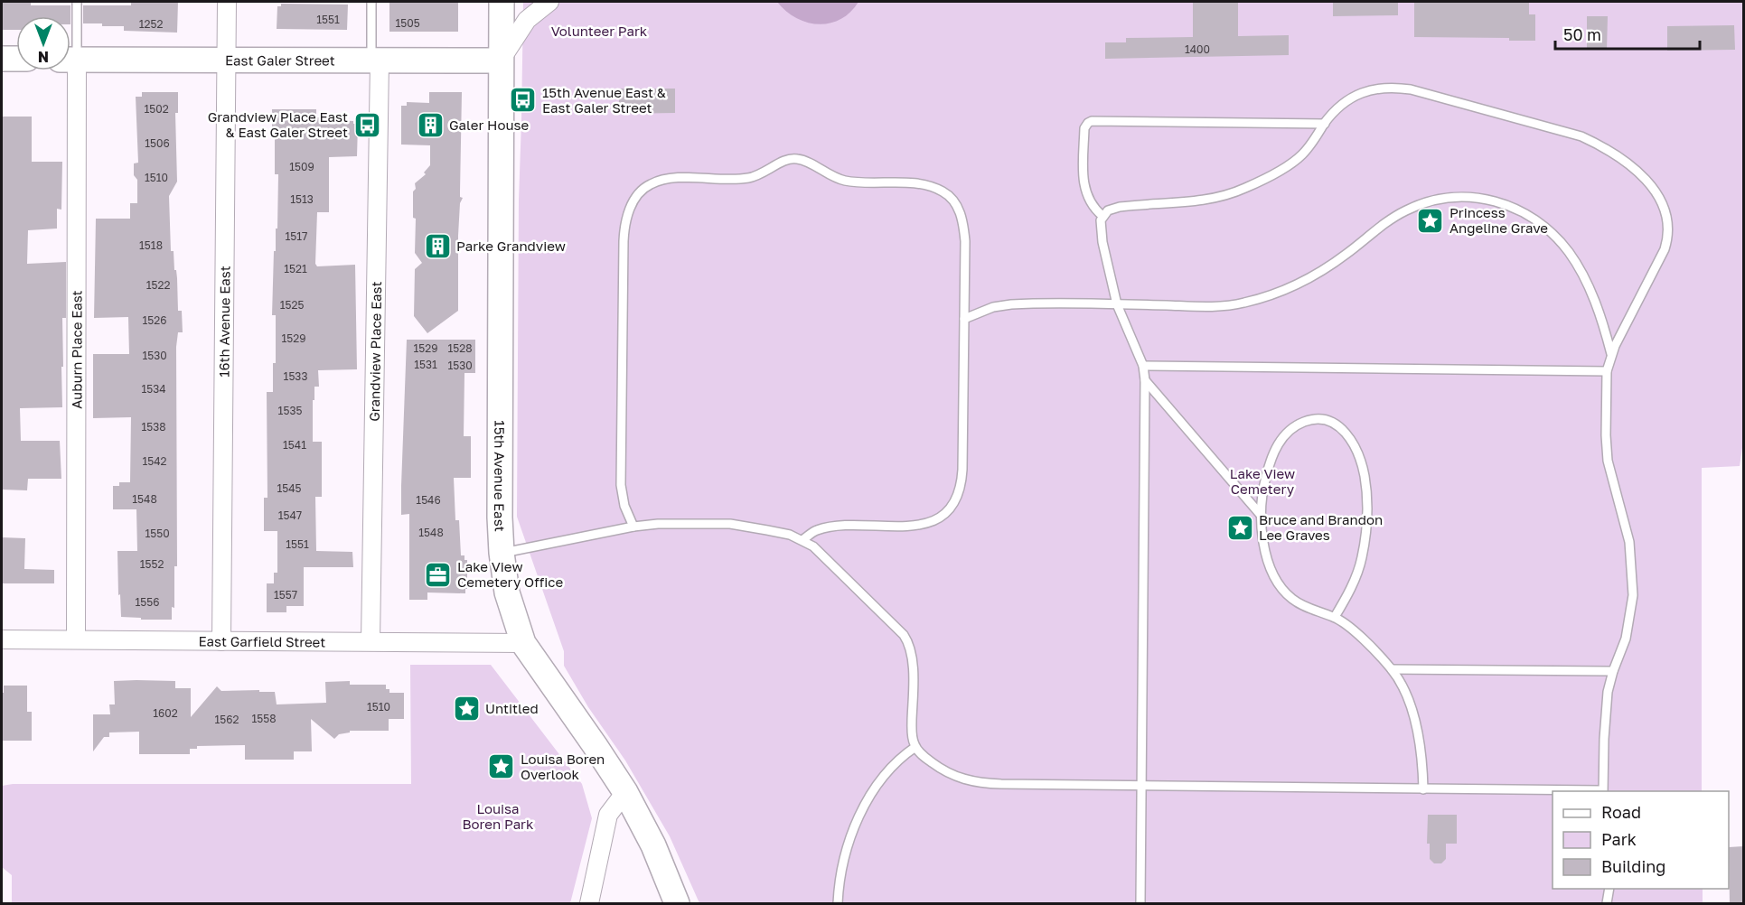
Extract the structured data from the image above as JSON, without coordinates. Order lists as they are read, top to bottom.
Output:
{
  "streets": {
    "street": [
      "East Galer Street",
      "16th Avenue East",
      "Auburn Place East",
      "Grandview Place East",
      "15th Avenue East",
      "East Garfield Street"
    ]
  },
  "crossings": [
    ["East Galer Street", "16th Avenue East"],
    ["East Galer Street", "Grandview Place East"],
    ["East Galer Street", "15th Avenue East"],
    ["16th Avenue East", "East Garfield Street"],
    ["Auburn Place East", "East Garfield Street"],
    ["Grandview Place East", "East Garfield Street"],
    ["15th Avenue East", "East Garfield Street"]
  ],
  "parks": ["Volunteer Park", "Lake View Cemetery", "Louisa Boren Park"],
  "places": {
    "bus stop": ["15th Avenue East & East Galer Street", "Grandview Place East & East Galer Street"],
    "building": ["Galer House", "Parke Grandview"],
    "place": [
      "Princess Angeline Grave",
      "Bruce and Brandon Lee Graves",
      "Untitled",
      "Louisa Boren Overlook"
    ],
    "office": ["Lake View Cemetery Office"]
  },
  "house_numbers": [
    "1551",
    "1505",
    "1252",
    "1400",
    "1502",
    "1506",
    "1509",
    "1510",
    "1513",
    "1517",
    "1518",
    "1521",
    "1522",
    "1525",
    "1526",
    "1529",
    "1529",
    "1528",
    "1530",
    "1531",
    "1530",
    "1533",
    "1534",
    "1535",
    "1538",
    "1541",
    "1542",
    "1545",
    "1548",
    "1546",
    "1547",
    "1548",
    "1550",
    "1551",
    "1552",
    "1557",
    "1556",
    "1510",
    "1602",
    "1558",
    "1562"
  ],
  "legend": ["Road", "Park", "Building"],
  "scale_bar": "50 m",
  "north": "bottom"
}
